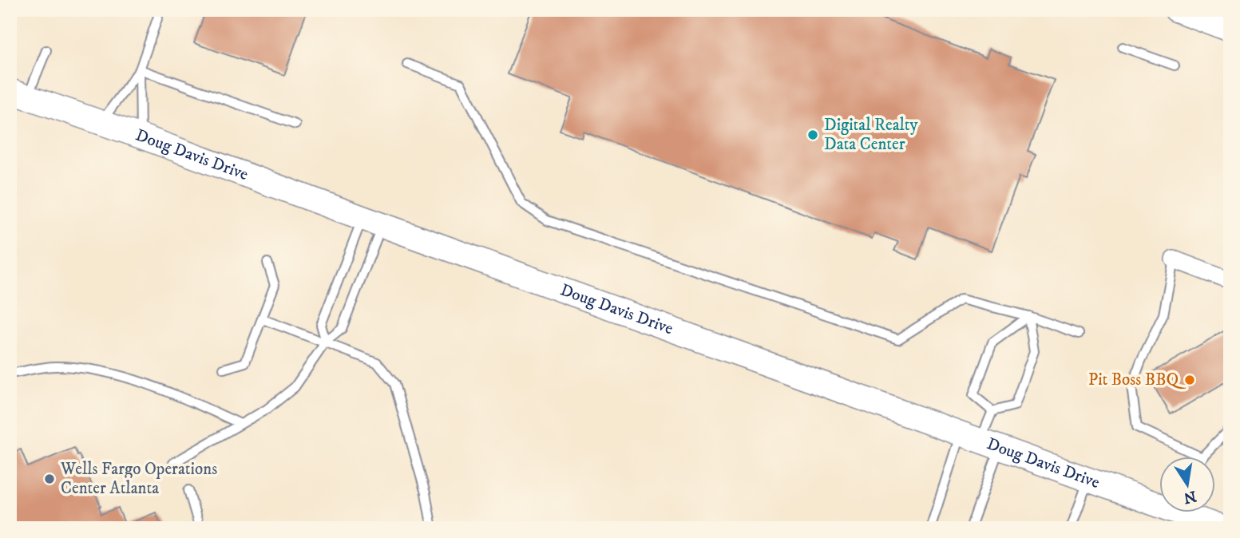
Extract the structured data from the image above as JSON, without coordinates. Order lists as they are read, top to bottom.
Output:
{
  "streets": {
    "street": ["Doug Davis Drive"]
  },
  "places": ["Digital Realty Data Center", "Pit Boss BBQ", "Wells Fargo Operations Center Atlanta"],
  "north": "bottom"
}
